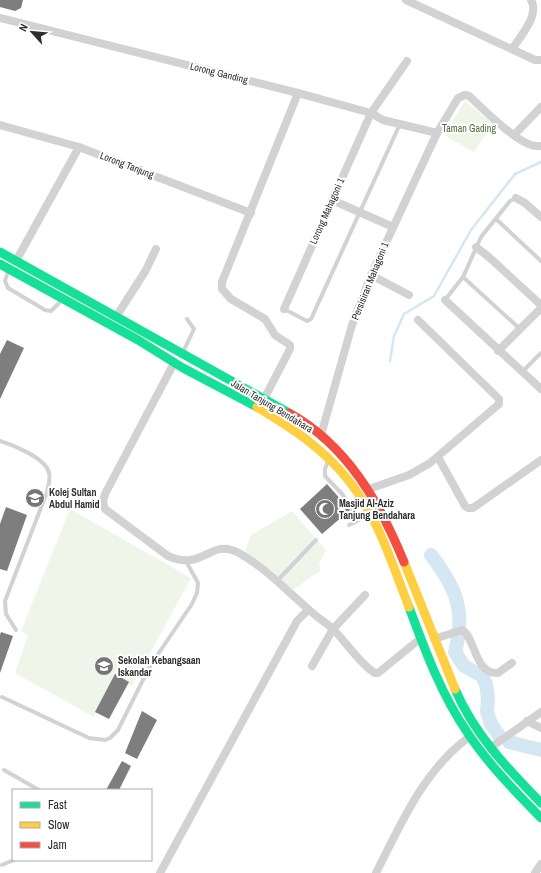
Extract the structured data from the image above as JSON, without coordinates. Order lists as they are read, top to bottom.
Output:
{
  "streets": {
    "main road": ["Jalan Tanjung Bendahara"],
    "street": [
      "Lorong Ganding",
      "Lorong Tanjung",
      "Lorong Mahagoni 1",
      "Persisiran Mahagoni 1"
    ]
  },
  "crossings": [
    ["Lorong Ganding", "Lorong Mahagoni 1"],
    ["Lorong Ganding", "Persisiran Mahagoni 1"],
    ["Persisiran Mahagoni 1", "Jalan Tanjung Bendahara"]
  ],
  "parks": ["Taman Gading"],
  "places": {
    "school or university": ["Kolej Sultan Abdul Hamid", "Sekolah Kebangsaan Iskandar"],
    "mosque": ["Masjid Al-Aziz Tanjung Bendahara"]
  },
  "legend": ["Fast", "Slow", "Jam"],
  "north": "top left"
}
